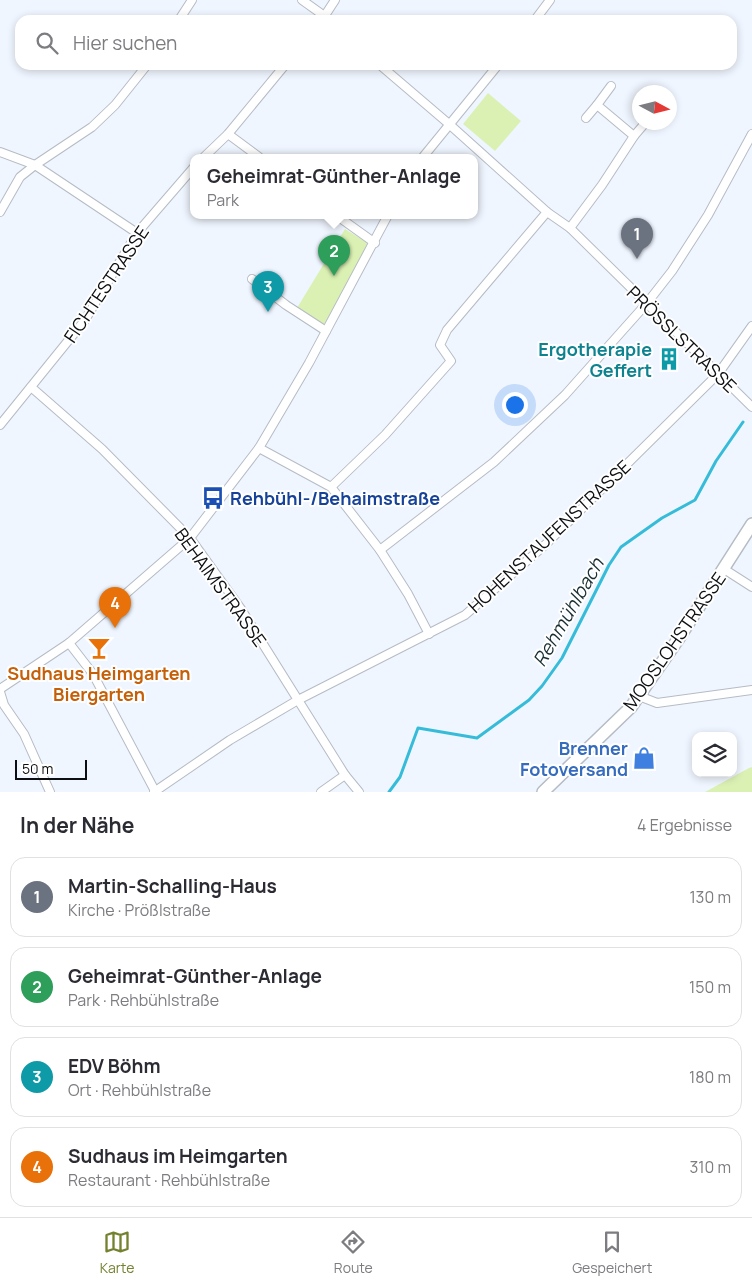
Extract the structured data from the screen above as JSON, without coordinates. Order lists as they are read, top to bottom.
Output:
{
  "streets": {
    "street": [
      "FICHTESTRASSE",
      "PRÖSSLSTRASSE",
      "HOHENSTAUFENSTRASSE",
      "BEHAIMSTRASSE",
      "MOOSLOHSTRASSE"
    ]
  },
  "crossings": [
    ["FICHTESTRASSE", "BEHAIMSTRASSE"],
    ["PRÖSSLSTRASSE", "HOHENSTAUFENSTRASSE"],
    ["HOHENSTAUFENSTRASSE", "BEHAIMSTRASSE"]
  ],
  "water": ["Rehmühlbach"],
  "places": {
    "building": ["Ergotherapie Geffert"],
    "bus stop": ["Rehbühl-/Behaimstraße"],
    "bar": ["Sudhaus Heimgarten Biergarten"],
    "shop": ["Brenner Fotoversand"]
  },
  "scale_bar": "50 m",
  "north": "right",
  "page": {
    "search": "Hier suchen",
    "popup": ["Geheimrat-Günther-Anlage", "Park"],
    "pins": [
      "1",
      "2",
      "3",
      "4"
    ],
    "scale": "50 m",
    "heading": ["In der Nähe", "4 Ergebnisse"],
    "list": [
      {
        "mark": "1",
        "name": "Martin-Schalling-Haus",
        "note": "Kirche · Prößlstraße",
        "value": "130 m"
      },
      {
        "mark": "2",
        "name": "Geheimrat-Günther-Anlage",
        "note": "Park · Rehbühlstraße",
        "value": "150 m"
      },
      {
        "mark": "3",
        "name": "EDV Böhm",
        "note": "Ort · Rehbühlstraße",
        "value": "180 m"
      },
      {
        "mark": "4",
        "name": "Sudhaus im Heimgarten",
        "note": "Restaurant · Rehbühlstraße",
        "value": "310 m"
      }
    ],
    "nav": ["Karte", "Route", "Gespeichert"]
  }
}
